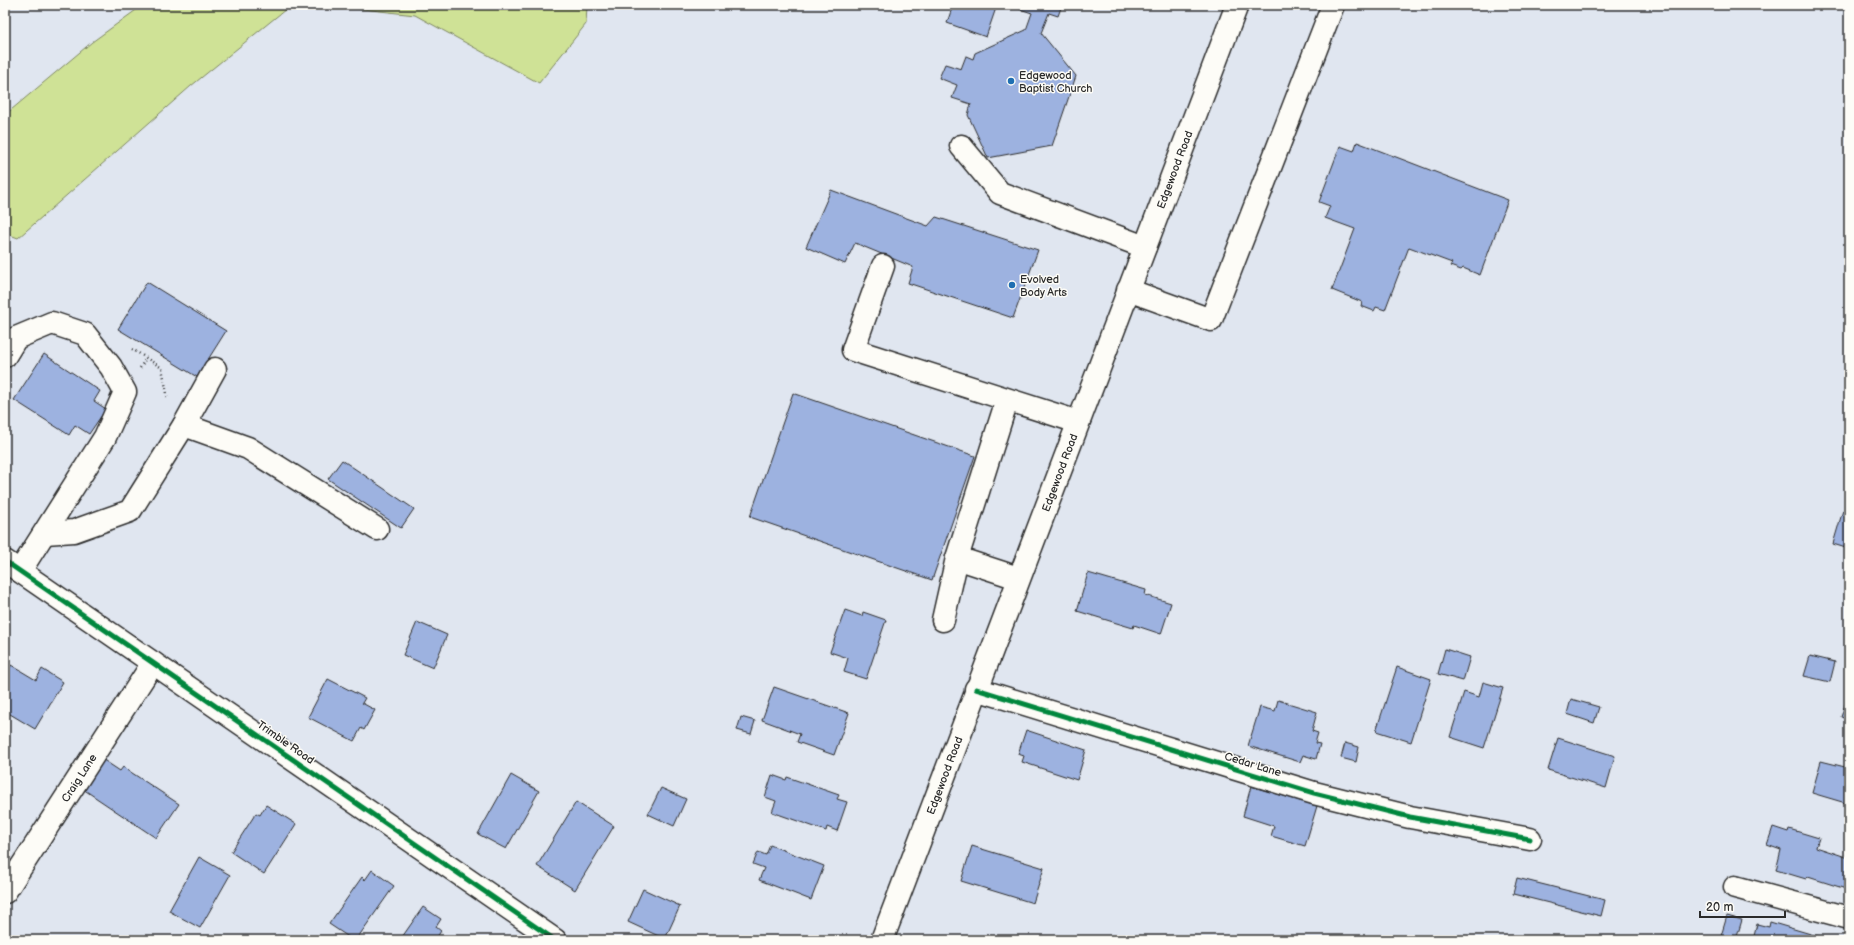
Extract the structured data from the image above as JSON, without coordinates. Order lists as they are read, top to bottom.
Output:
{
  "streets": {
    "street": [
      "Edgewood Road",
      "Trimble Road",
      "Cedar Lane",
      "Craig Lane"
    ]
  },
  "crossings": [
    ["Edgewood Road", "Cedar Lane"],
    ["Trimble Road", "Craig Lane"]
  ],
  "places": ["Edgewood Baptist Church", "Evolved Body Arts"],
  "scale_bar": "20 m"
}
